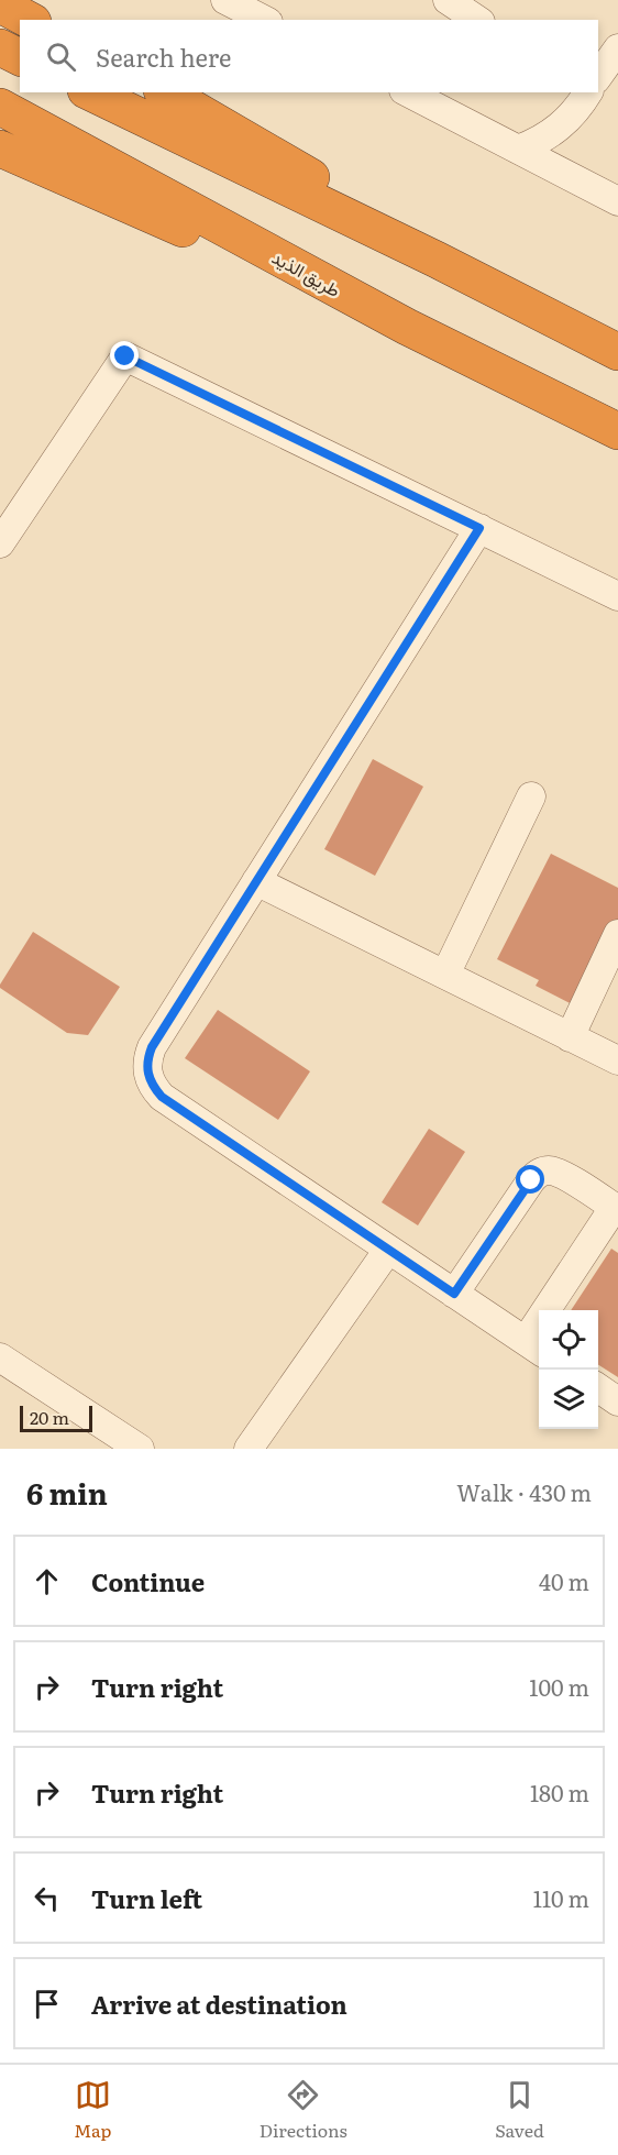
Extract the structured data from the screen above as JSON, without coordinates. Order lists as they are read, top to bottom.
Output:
{
  "streets": {
    "highway": ["طريق الذيد"]
  },
  "scale_bar": "20 m",
  "page": {
    "search": "Search here",
    "scale": "20 m",
    "heading": ["6 min", "Walk · 430 m"],
    "list": [
      ["Continue", "40 m"],
      ["Turn right", "100 m"],
      ["Turn right", "180 m"],
      ["Turn left", "110 m"],
      "Arrive at destination"
    ],
    "nav": ["Map", "Directions", "Saved"]
  }
}
